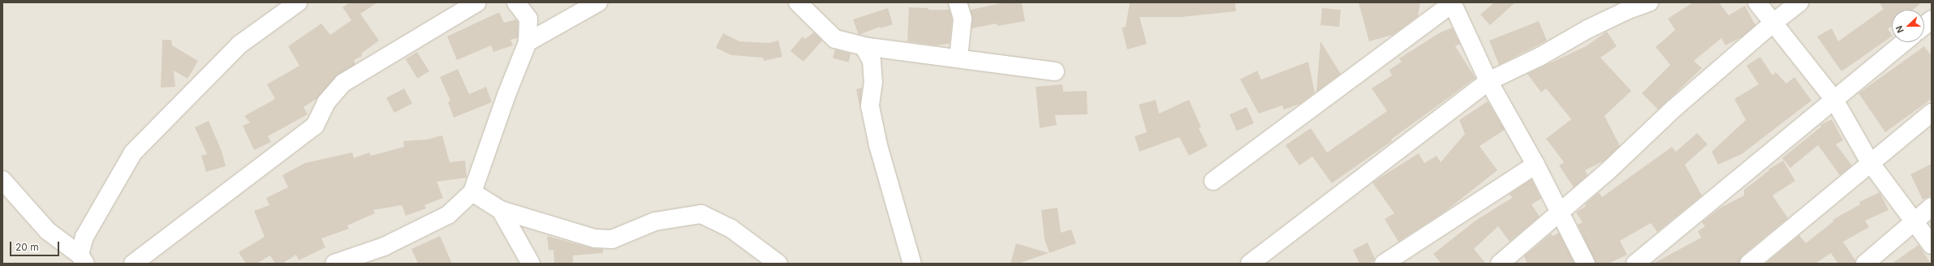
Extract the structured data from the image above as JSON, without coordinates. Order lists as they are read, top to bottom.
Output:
{
  "scale_bar": "20 m",
  "north": "left"
}
